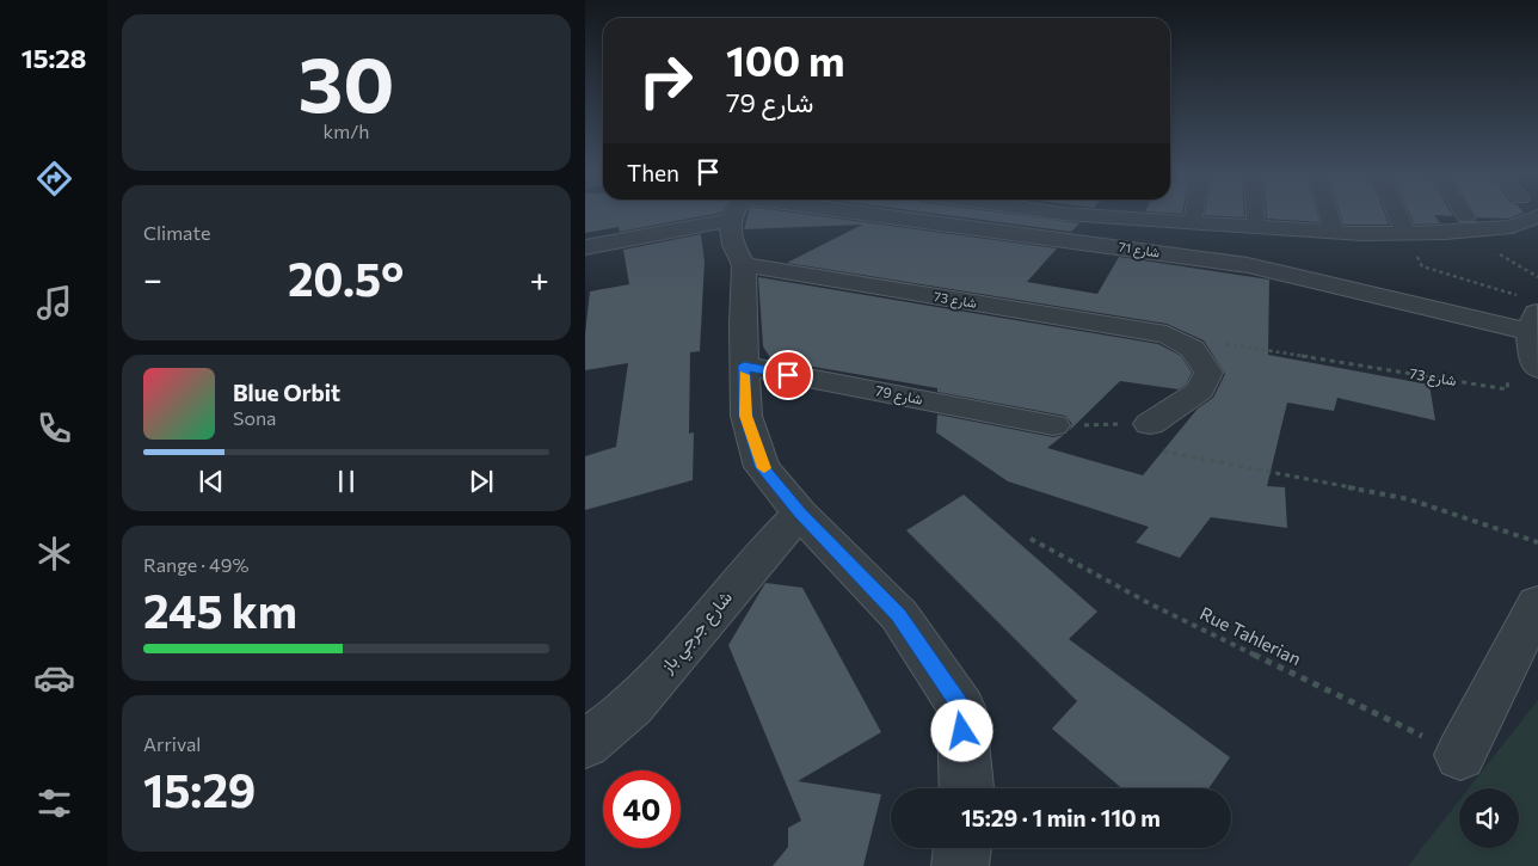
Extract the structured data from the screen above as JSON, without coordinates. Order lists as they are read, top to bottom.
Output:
{
  "streets": {
    "street": [
      "شارع 71",
      "شارع 73",
      "شارع 79",
      "شارع جرجي باز"
    ],
    "path": ["Rue Tahlerian"]
  },
  "page": {
    "tabs": "15:28",
    "tile": [
      ["30", "km/h"],
      "Climate",
      ["Range · 49%", "245 km"],
      ["Arrival", "15:29"]
    ],
    "turn": ["100 m", "شارع 79"],
    "then": "Then",
    "heat": ["−", "20.5°", "+"],
    "song": ["Blue Orbit", "Sona"],
    "limit": "40",
    "trip": "15:29 · 1 min · 110 m"
  }
}
